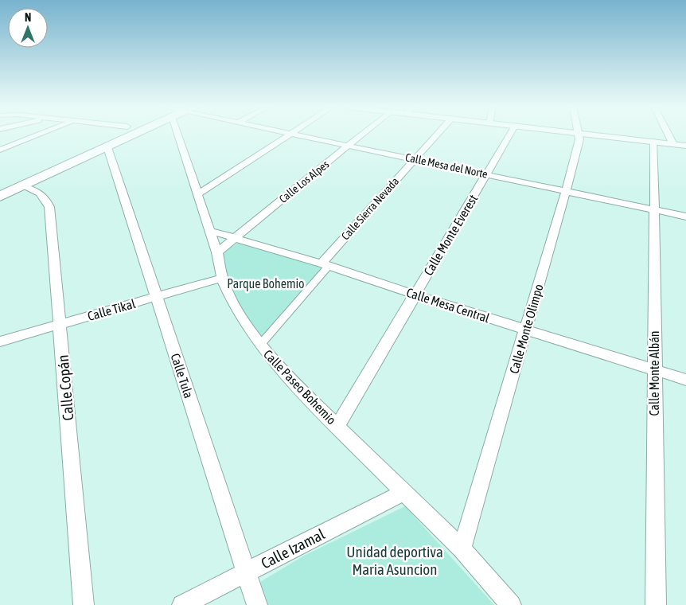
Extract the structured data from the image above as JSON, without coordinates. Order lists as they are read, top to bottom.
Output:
{
  "streets": {
    "street": [
      "Calle Mesa del Norte",
      "Calle Los Alpes",
      "Calle Sierra Nevada",
      "Calle Monte Everest",
      "Calle Mesa Central",
      "Calle Tikal",
      "Calle Monte Olimpo",
      "Calle Monte Albán",
      "Calle Tula",
      "Calle Paseo Bohemio",
      "Calle Copán",
      "Calle Izamal"
    ]
  },
  "crossings": [
    ["Calle Mesa del Norte", "Calle Los Alpes"],
    ["Calle Mesa del Norte", "Calle Sierra Nevada"],
    ["Calle Mesa del Norte", "Calle Monte Everest"],
    ["Calle Mesa del Norte", "Calle Monte Olimpo"],
    ["Calle Mesa del Norte", "Calle Monte Albán"],
    ["Calle Los Alpes", "Calle Mesa Central"],
    ["Calle Los Alpes", "Calle Paseo Bohemio"],
    ["Calle Sierra Nevada", "Calle Mesa Central"],
    ["Calle Sierra Nevada", "Calle Paseo Bohemio"],
    ["Calle Monte Everest", "Calle Mesa Central"],
    ["Calle Monte Everest", "Calle Paseo Bohemio"],
    ["Calle Mesa Central", "Calle Monte Olimpo"],
    ["Calle Mesa Central", "Calle Monte Albán"],
    ["Calle Mesa Central", "Calle Paseo Bohemio"],
    ["Calle Tikal", "Calle Tula"],
    ["Calle Tikal", "Calle Paseo Bohemio"],
    ["Calle Tikal", "Calle Copán"],
    ["Calle Monte Olimpo", "Calle Paseo Bohemio"],
    ["Calle Tula", "Calle Izamal"],
    ["Calle Paseo Bohemio", "Calle Izamal"]
  ],
  "parks": ["Parque Bohemio", "Unidad deportiva Maria Asuncion"],
  "north": "top"
}
